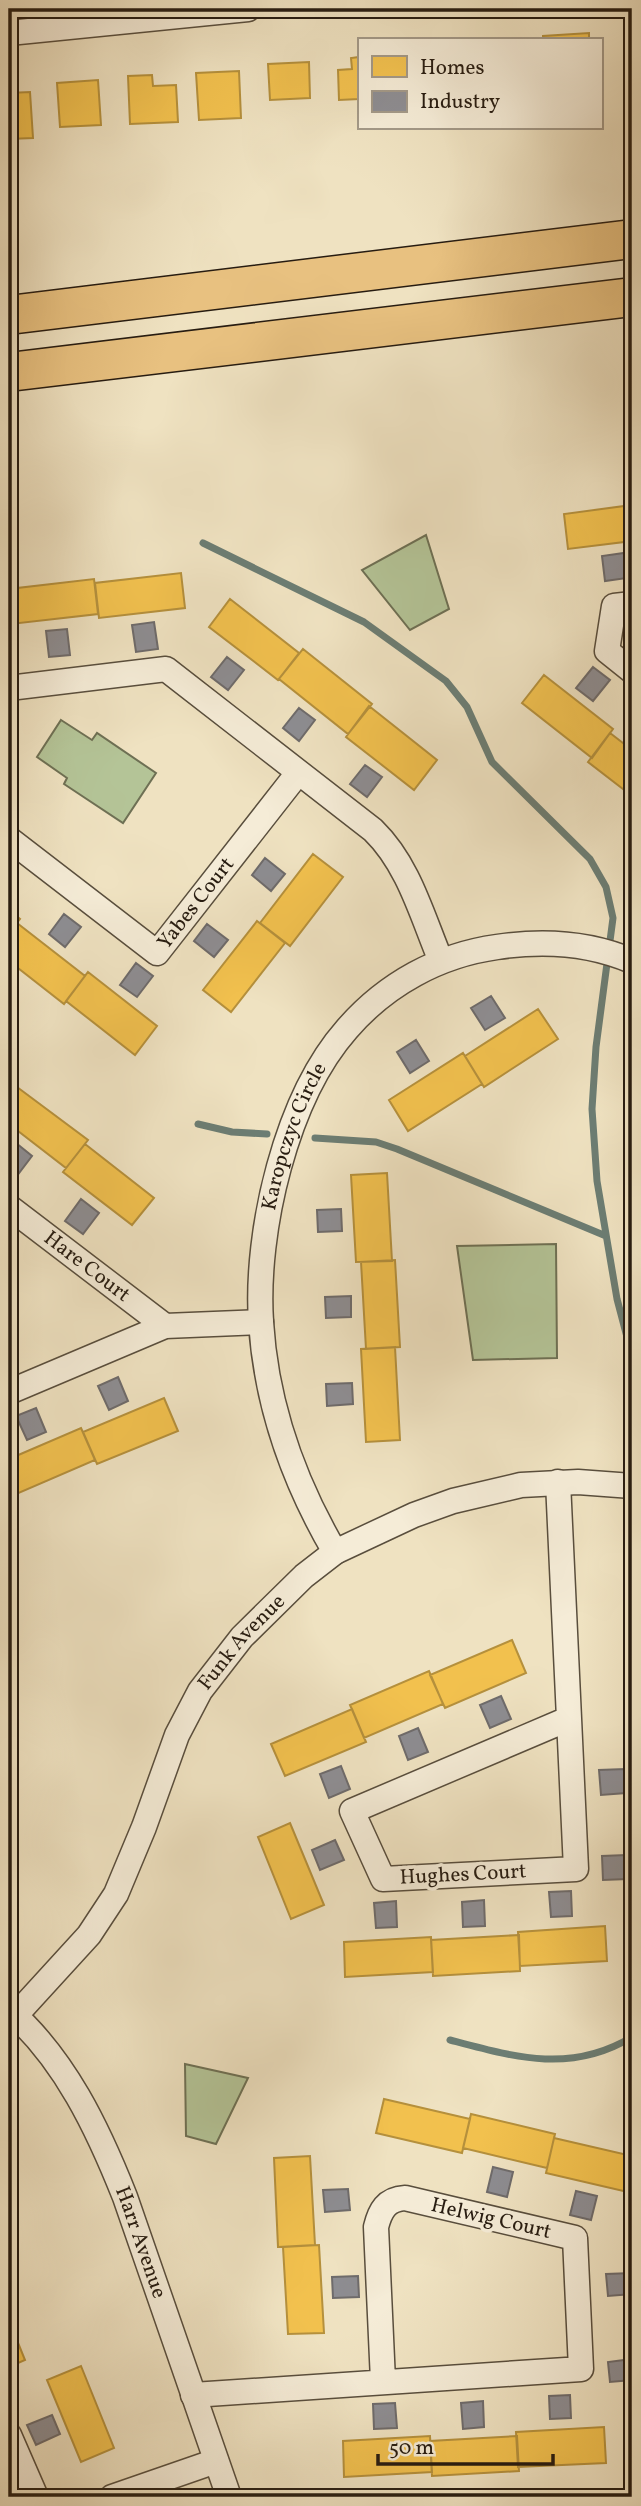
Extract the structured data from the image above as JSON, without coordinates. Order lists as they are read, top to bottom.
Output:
{
  "streets": {
    "street": [
      "Yabes Court",
      "Karopczyc Circle",
      "Hare Court",
      "Funk Avenue",
      "Hughes Court",
      "Helwig Court",
      "Harr Avenue"
    ]
  },
  "crossings": [
    ["Karopczyc Circle", "Funk Avenue"],
    ["Funk Avenue", "Hughes Court"],
    ["Funk Avenue", "Harr Avenue"],
    ["Helwig Court", "Harr Avenue"]
  ],
  "legend": ["Homes", "Industry"],
  "scale_bar": "50 m"
}
